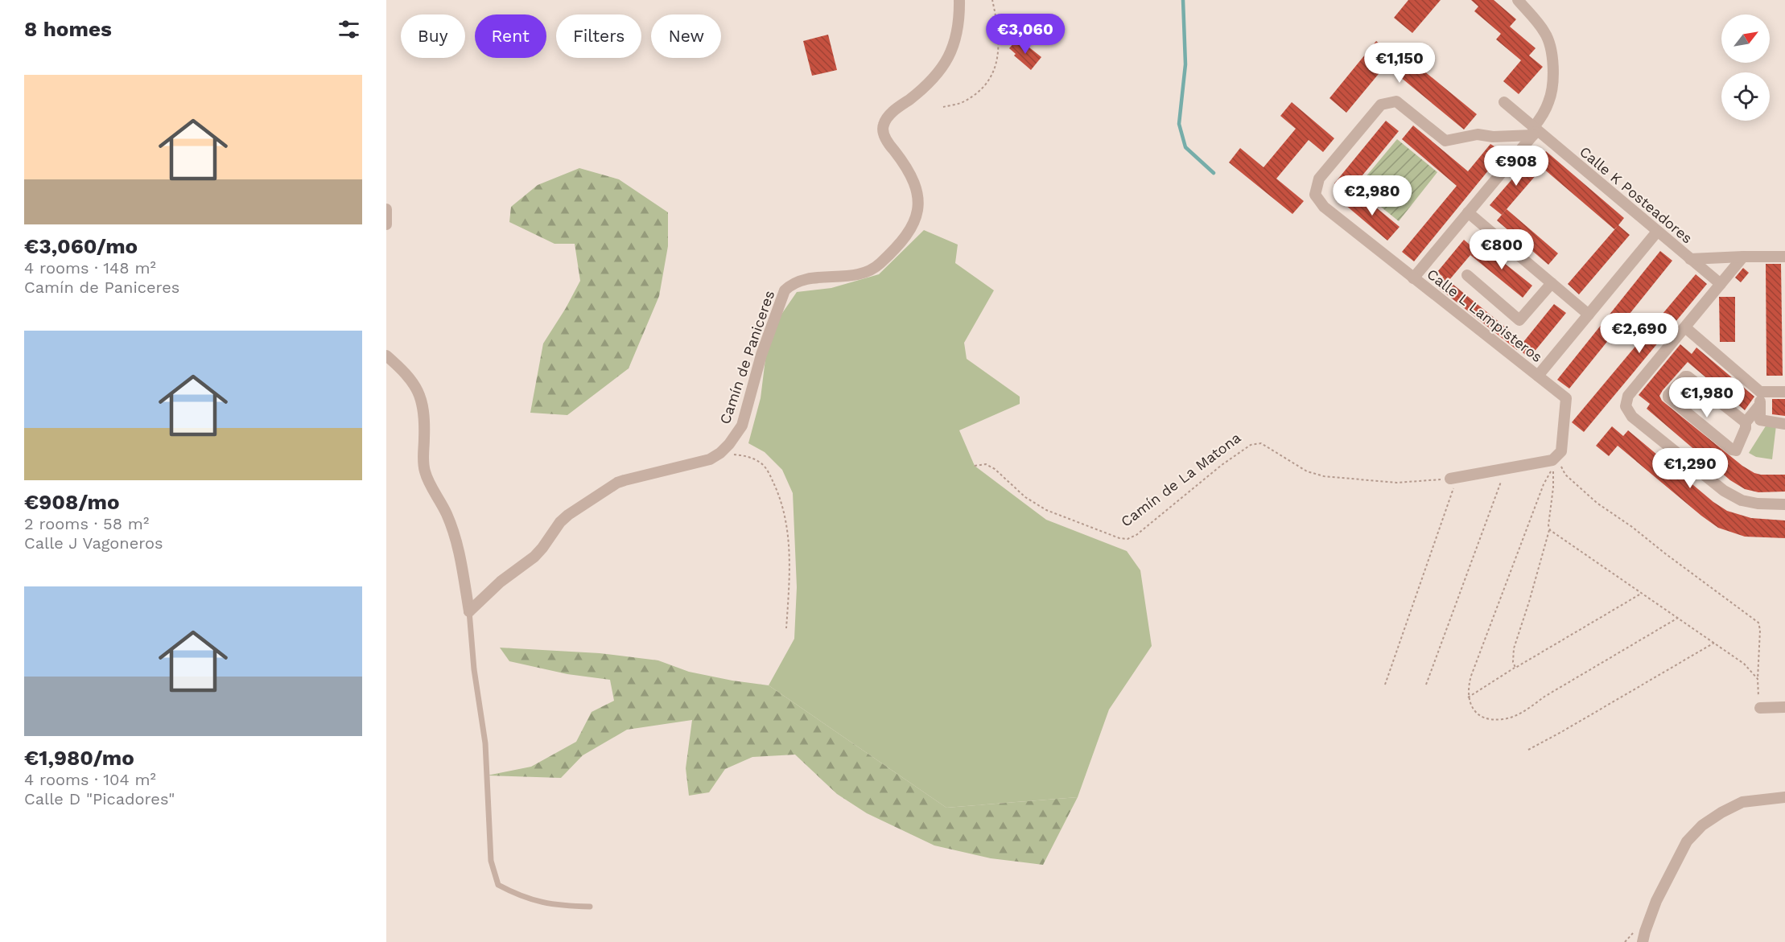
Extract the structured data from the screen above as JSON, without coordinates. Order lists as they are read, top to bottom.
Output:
{
  "streets": {
    "street": ["Calle K Posteadores", "Calle L Lampisteros", "Camín de Paniceres"],
    "path": ["Camín de La Matona"]
  },
  "crossings": [
    ["Calle K Posteadores", "Calle L Lampisteros"]
  ],
  "north": "top right",
  "page": {
    "heading": "8 homes",
    "price": [
      "€3,060",
      "€1,150",
      "€908",
      "€2,980",
      "€800",
      "€2,690",
      "€1,980",
      "€1,290"
    ],
    "chip": [
      "Buy",
      "Rent",
      "Filters",
      "New"
    ],
    "list": [
      {
        "name": "€3,060/mo",
        "note": "4 rooms · 148 m² · Camín de Paniceres"
      },
      {
        "name": "€908/mo",
        "note": "2 rooms · 58 m² · Calle J Vagoneros"
      },
      {
        "name": "€1,980/mo",
        "note": "4 rooms · 104 m² · Calle D \"Picadores\""
      }
    ]
  }
}
